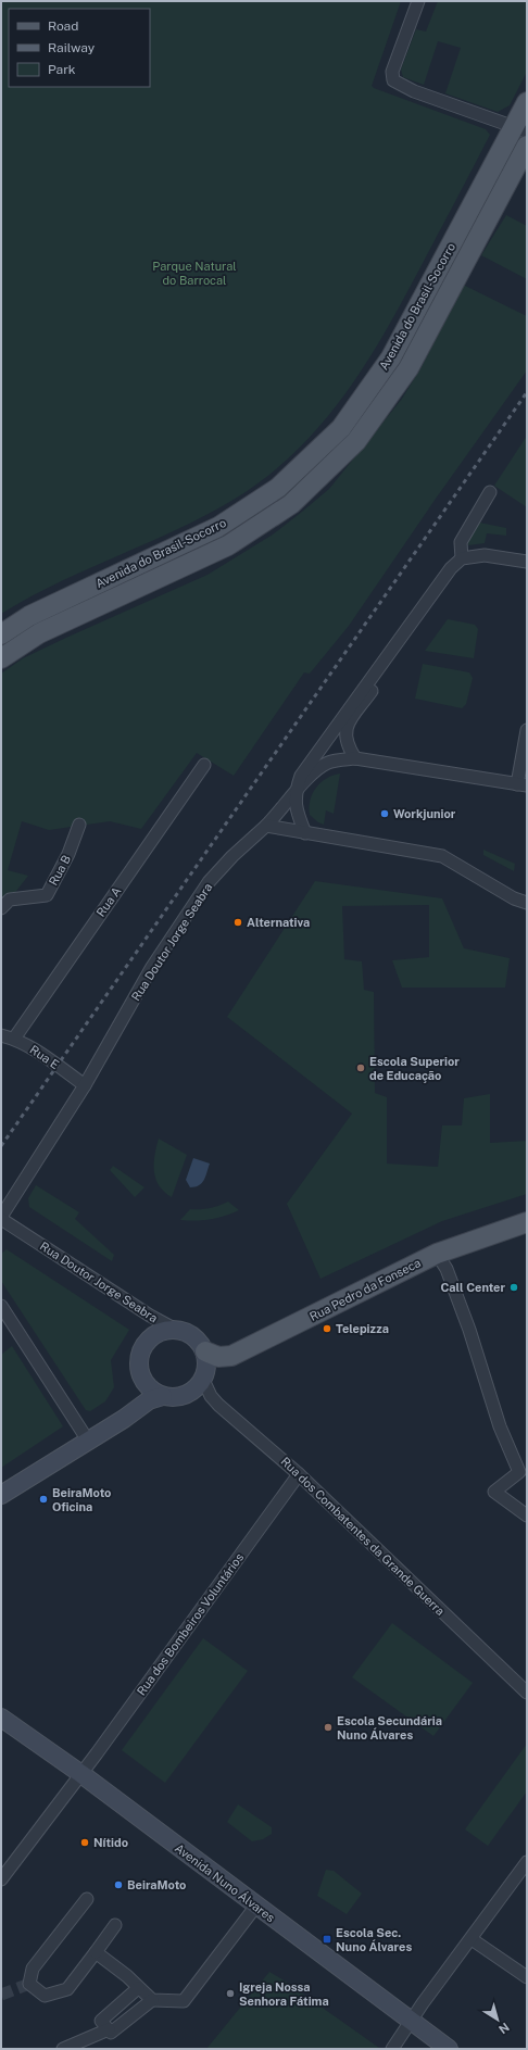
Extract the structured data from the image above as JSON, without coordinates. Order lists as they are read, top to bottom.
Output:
{
  "streets": {
    "main road": ["Avenida do Brasil-Socorro", "Rua Pedro da Fonseca", "Avenida Nuno Álvares"],
    "street": [
      "Rua B",
      "Rua A",
      "Rua Doutor Jorge Seabra",
      "Rua E",
      "Rua dos Combatentes da Grande Guerra",
      "Rua dos Bombeiros Voluntários"
    ]
  },
  "crossings": [
    ["Rua A", "Rua E"],
    ["Rua Doutor Jorge Seabra", "Rua E"],
    ["Rua Doutor Jorge Seabra", "Rua Pedro da Fonseca"],
    ["Rua Doutor Jorge Seabra", "Rua dos Combatentes da Grande Guerra"],
    ["Rua Pedro da Fonseca", "Rua dos Combatentes da Grande Guerra"],
    ["Rua dos Combatentes da Grande Guerra", "Rua dos Bombeiros Voluntários"],
    ["Rua dos Bombeiros Voluntários", "Avenida Nuno Álvares"]
  ],
  "parks": ["Parque Natural do Barrocal"],
  "places": {
    "other": [
      "Workjunior",
      "Alternativa",
      "Escola Superior de Educação",
      "Call Center",
      "Telepizza",
      "BeiraMoto Oficina",
      "Escola Secundária Nuno Álvares",
      "Nítido",
      "BeiraMoto",
      "Igreja Nossa Senhora Fátima"
    ],
    "transit": ["Escola Sec. Nuno Álvares"]
  },
  "legend": ["Road", "Railway", "Park"],
  "north": "bottom right"
}
